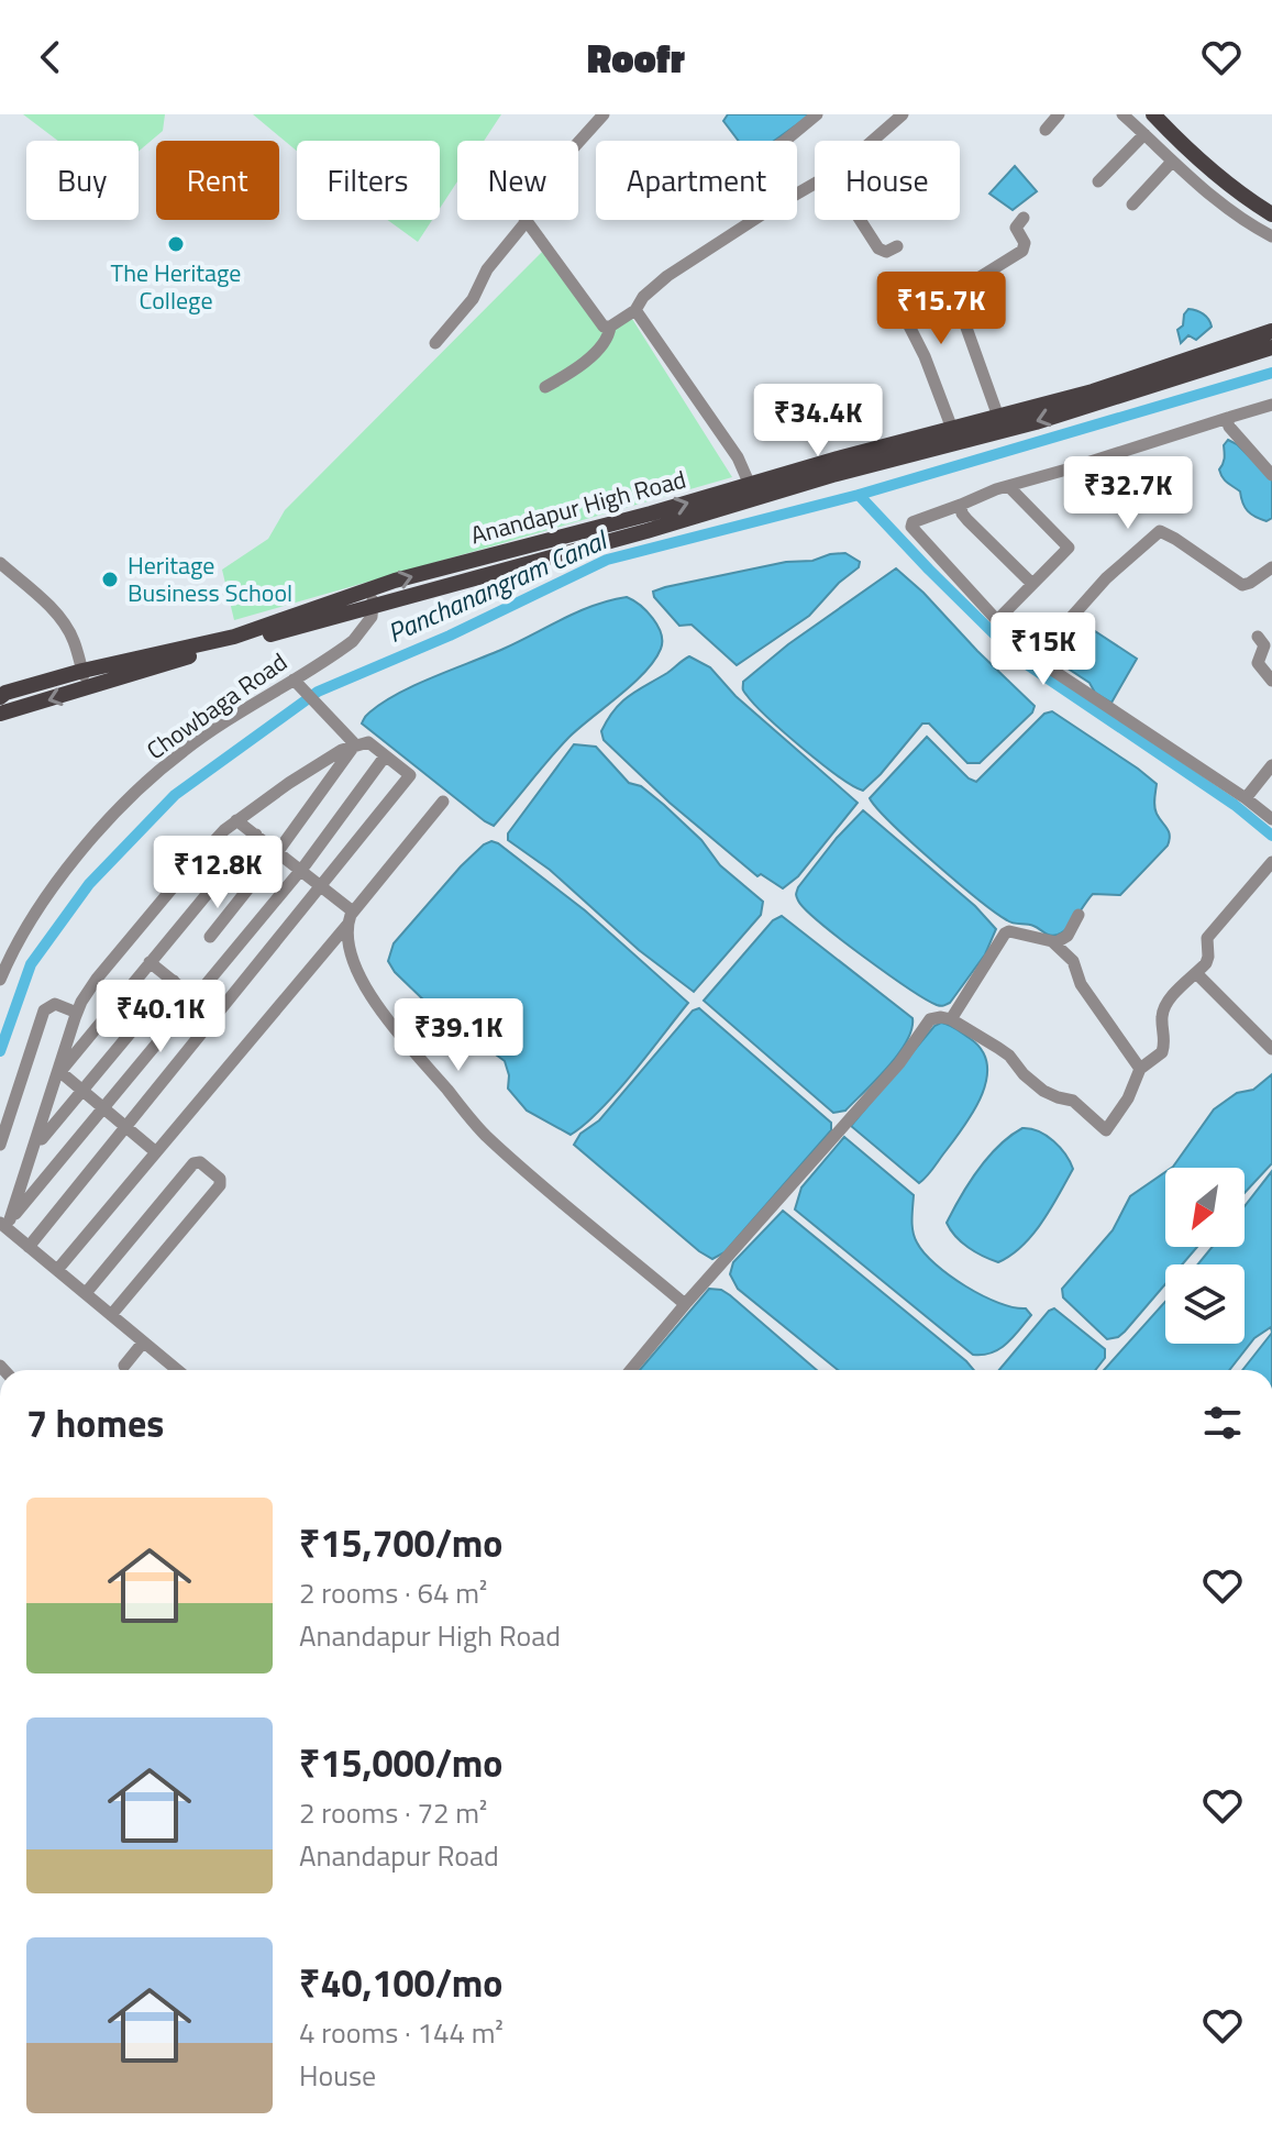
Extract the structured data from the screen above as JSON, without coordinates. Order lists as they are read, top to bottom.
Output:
{
  "streets": {
    "main road": ["Anandapur High Road"],
    "street": ["Chowbaga Road"]
  },
  "crossings": [
    ["Anandapur High Road", "Chowbaga Road"]
  ],
  "water": ["Panchanangram Canal"],
  "places": ["The Heritage College", "Heritage Business School"],
  "north": "bottom left",
  "page": {
    "header": "Roofr",
    "chip": [
      "Buy",
      "Rent",
      "Filters",
      "New",
      "Apartment",
      "House"
    ],
    "price": [
      "₹15.7K",
      "₹34.4K",
      "₹32.7K",
      "₹15K",
      "₹12.8K",
      "₹40.1K",
      "₹39.1K"
    ],
    "heading": "7 homes",
    "list": [
      {
        "name": "₹15,700/mo",
        "note": "2 rooms · 64 m² · Anandapur High Road"
      },
      {
        "name": "₹15,000/mo",
        "note": "2 rooms · 72 m² · Anandapur Road"
      },
      {
        "name": "₹40,100/mo",
        "note": "4 rooms · 144 m² · House"
      }
    ]
  }
}
